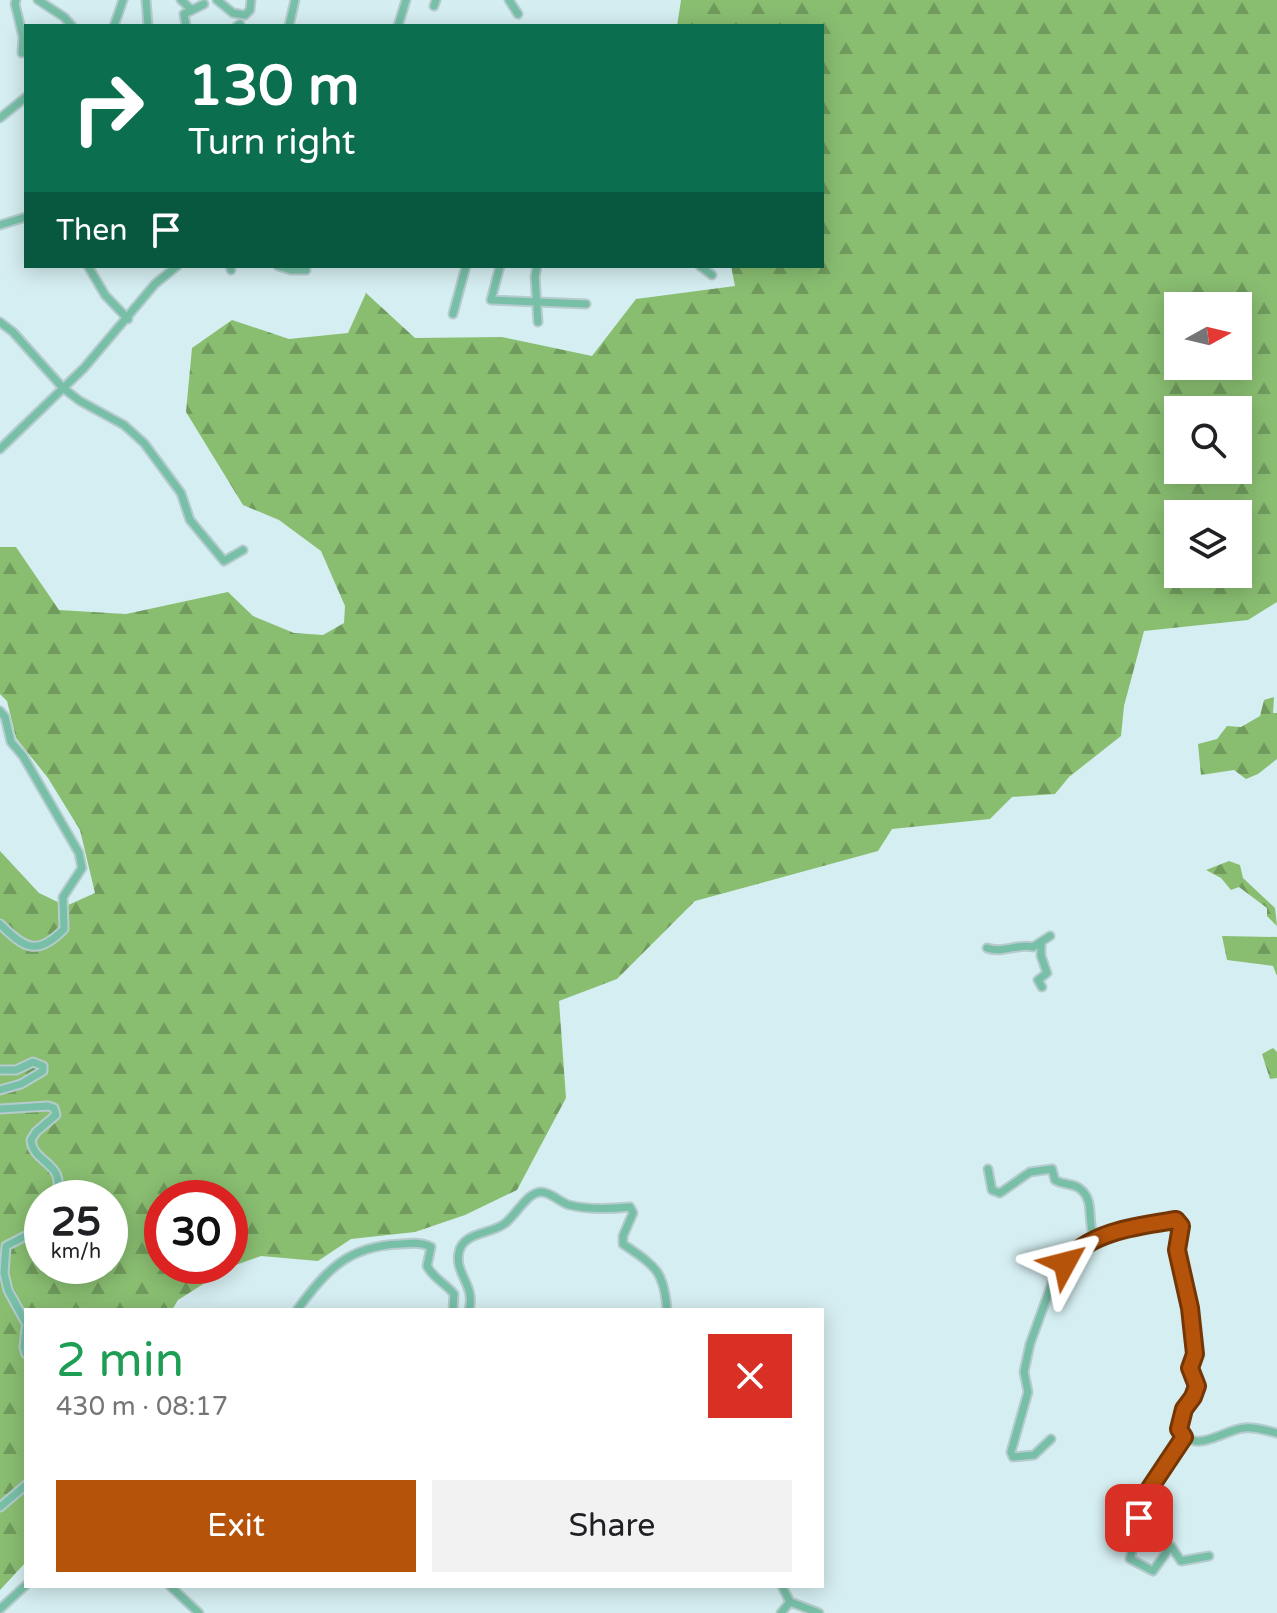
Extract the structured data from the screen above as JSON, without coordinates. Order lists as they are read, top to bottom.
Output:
{
  "north": "right",
  "page": {
    "turn": ["130 m", "Turn right"],
    "then": "Then",
    "speed": "25 km/h",
    "limit": "30",
    "heading": ["2 min", "430 m · 08:17"],
    "buttons": ["Exit", "Share"]
  }
}
